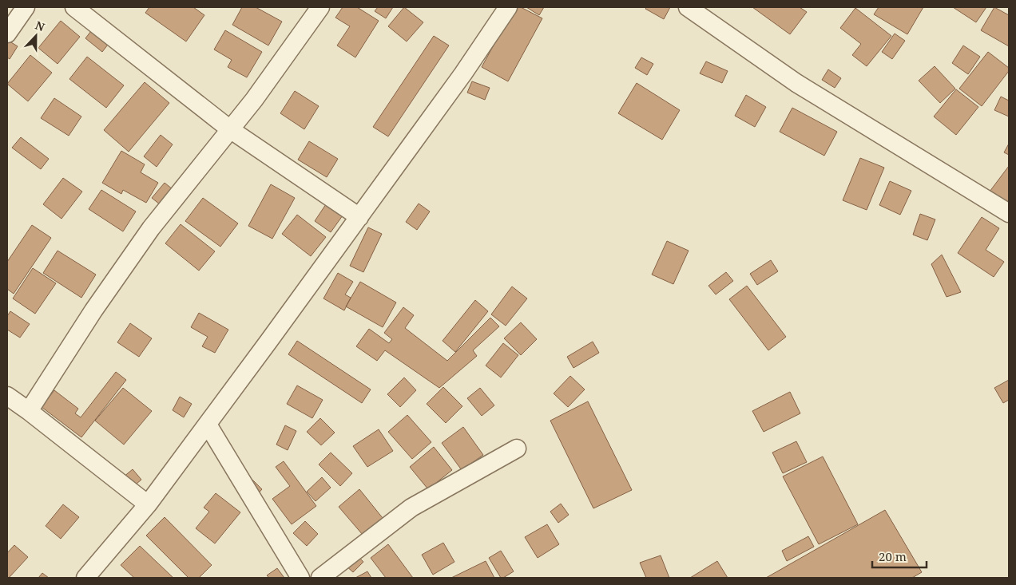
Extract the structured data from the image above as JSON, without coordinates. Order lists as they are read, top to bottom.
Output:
{
  "scale_bar": "20 m",
  "north": "top"
}
